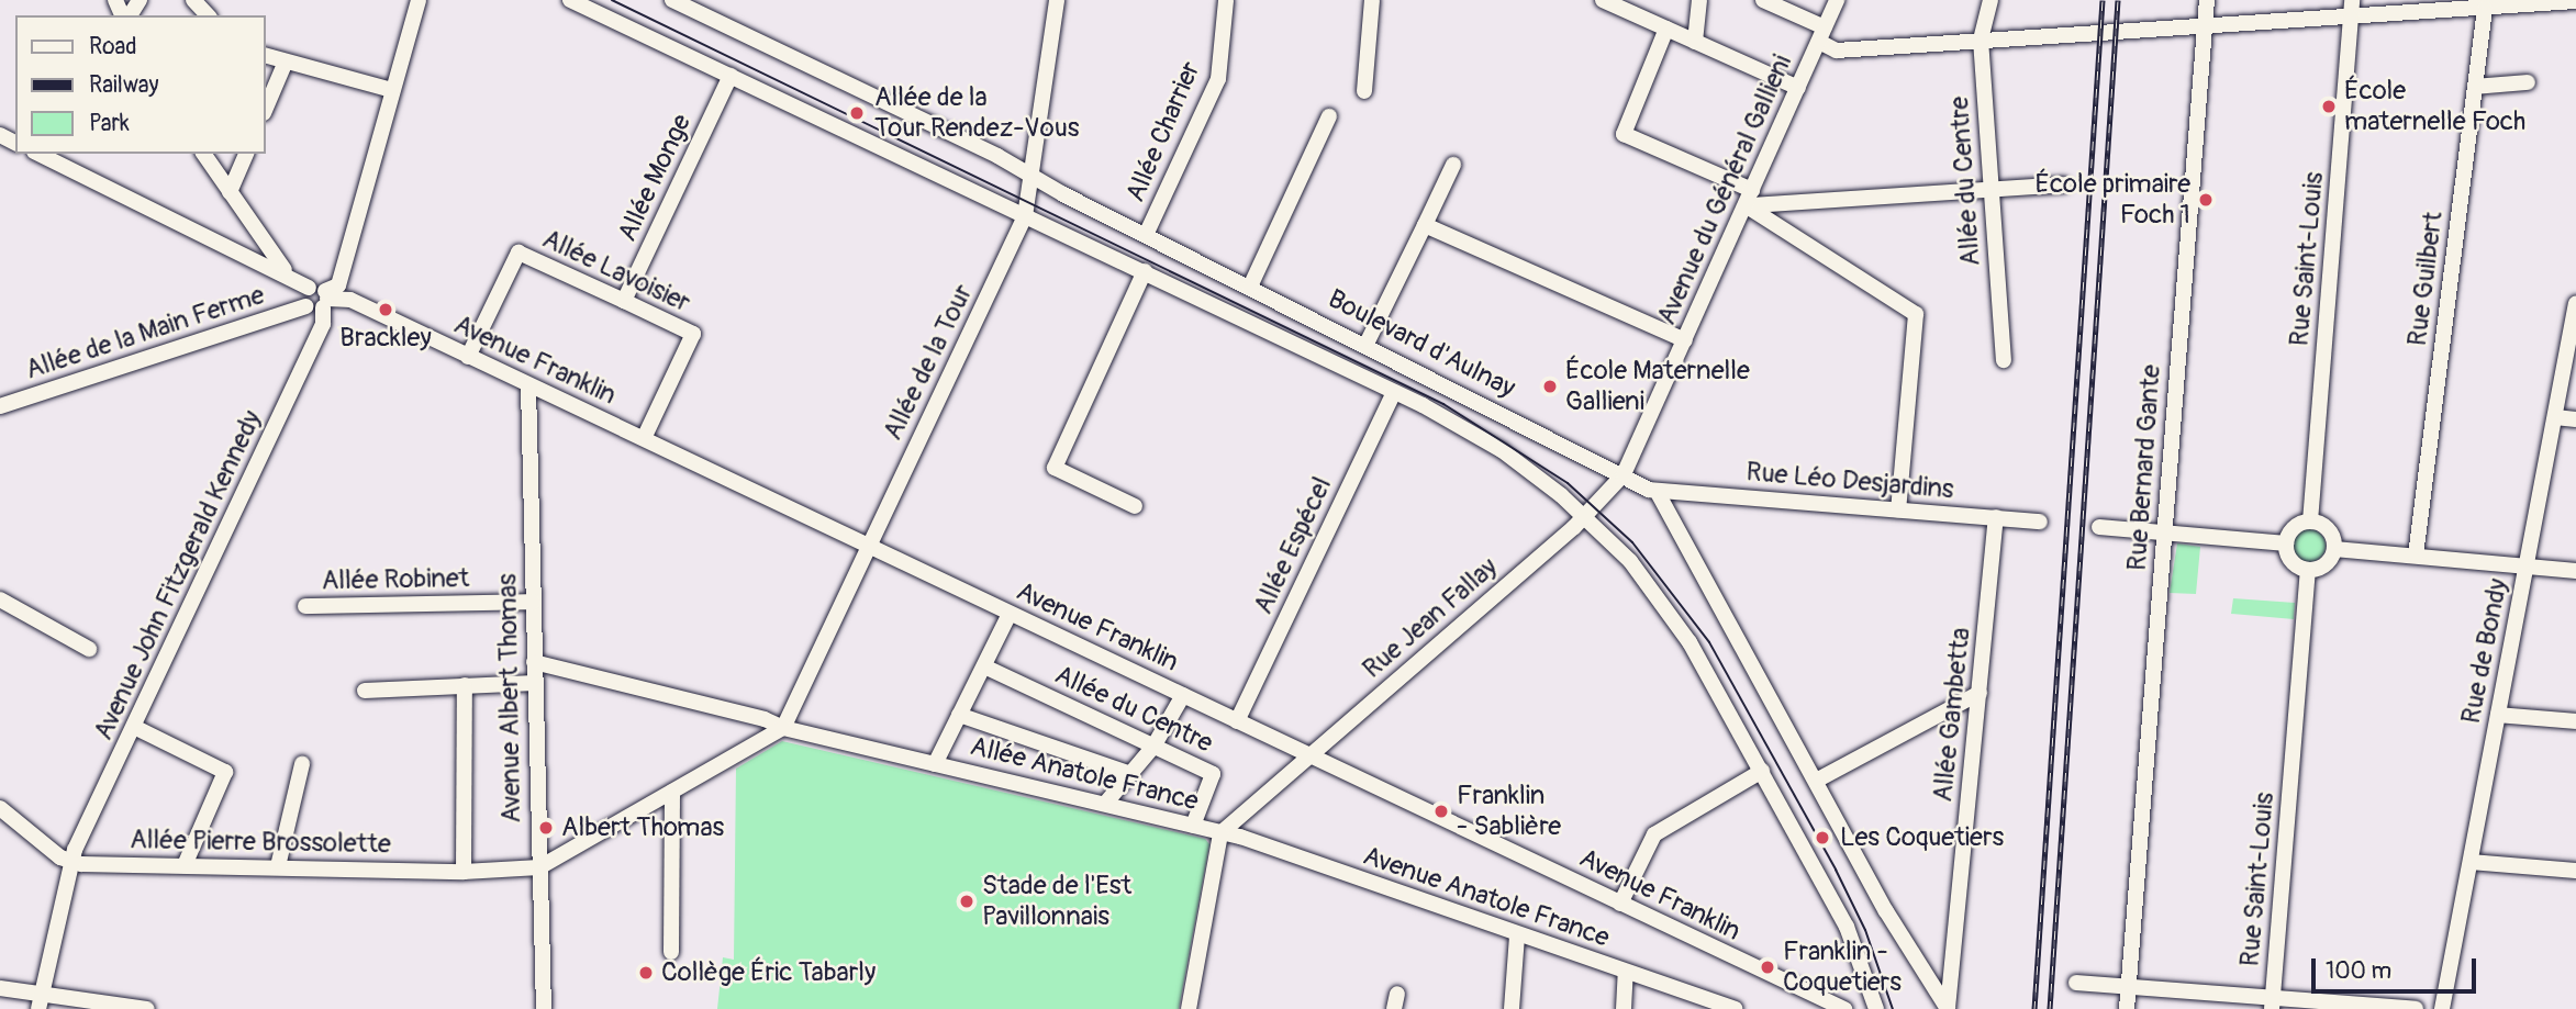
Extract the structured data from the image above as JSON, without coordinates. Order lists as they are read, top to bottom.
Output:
{
  "streets": {
    "street": [
      "Allée Charrier",
      "Allée Monge",
      "Allée du Centre",
      "Avenue du Général Gallieni",
      "Rue Saint-Louis",
      "Allée Lavoisier",
      "Rue Guilbert",
      "Allée de la Main Ferme",
      "Boulevard d'Aulnay",
      "Avenue Franklin",
      "Allée de la Tour",
      "Rue Bernard Gante",
      "Rue Léo Desjardins",
      "Allée Espécel",
      "Avenue John Fitzgerald Kennedy",
      "Allée Robinet",
      "Rue Jean Fallay",
      "Rue de Bondy",
      "Avenue Albert Thomas",
      "Allée Gambetta",
      "Allée Anatole France",
      "Allée Pierre Brossolette",
      "Avenue Anatole France"
    ]
  },
  "crossings": [
    ["Allée Charrier", "Boulevard d'Aulnay"],
    ["Allée Monge", "Allée Lavoisier"],
    ["Allée Monge", "Boulevard d'Aulnay"],
    ["Allée du Centre", "Allée Anatole France"],
    ["Avenue du Général Gallieni", "Boulevard d'Aulnay"],
    ["Avenue du Général Gallieni", "Rue Jean Fallay"],
    ["Allée Lavoisier", "Avenue Franklin"],
    ["Boulevard d'Aulnay", "Allée de la Tour"],
    ["Boulevard d'Aulnay", "Rue Léo Desjardins"],
    ["Boulevard d'Aulnay", "Allée Espécel"],
    ["Boulevard d'Aulnay", "Rue Jean Fallay"],
    ["Avenue Franklin", "Allée de la Tour"],
    ["Avenue Franklin", "Allée Espécel"],
    ["Avenue Franklin", "Avenue John Fitzgerald Kennedy"],
    ["Avenue Franklin", "Rue Jean Fallay"],
    ["Avenue Franklin", "Avenue Albert Thomas"],
    ["Allée de la Tour", "Allée Anatole France"],
    ["Rue Léo Desjardins", "Allée Gambetta"],
    ["Avenue John Fitzgerald Kennedy", "Allée Pierre Brossolette"],
    ["Allée Robinet", "Avenue Albert Thomas"],
    ["Rue Jean Fallay", "Allée Anatole France"],
    ["Rue Jean Fallay", "Avenue Anatole France"],
    ["Avenue Albert Thomas", "Allée Anatole France"],
    ["Avenue Albert Thomas", "Allée Pierre Brossolette"],
    ["Allée Anatole France", "Avenue Anatole France"]
  ],
  "places": [
    "École maternelle Foch",
    "Allée de la Tour Rendez-Vous",
    "École primaire Foch 1",
    "Brackley",
    "École Maternelle Gallieni",
    "Franklin - Sablière",
    "Albert Thomas",
    "Les Coquetiers",
    "Stade de l'Est Pavillonnais",
    "Franklin - Coquetiers",
    "Collège Éric Tabarly"
  ],
  "legend": ["Road", "Railway", "Park"],
  "scale_bar": "100 m"
}
